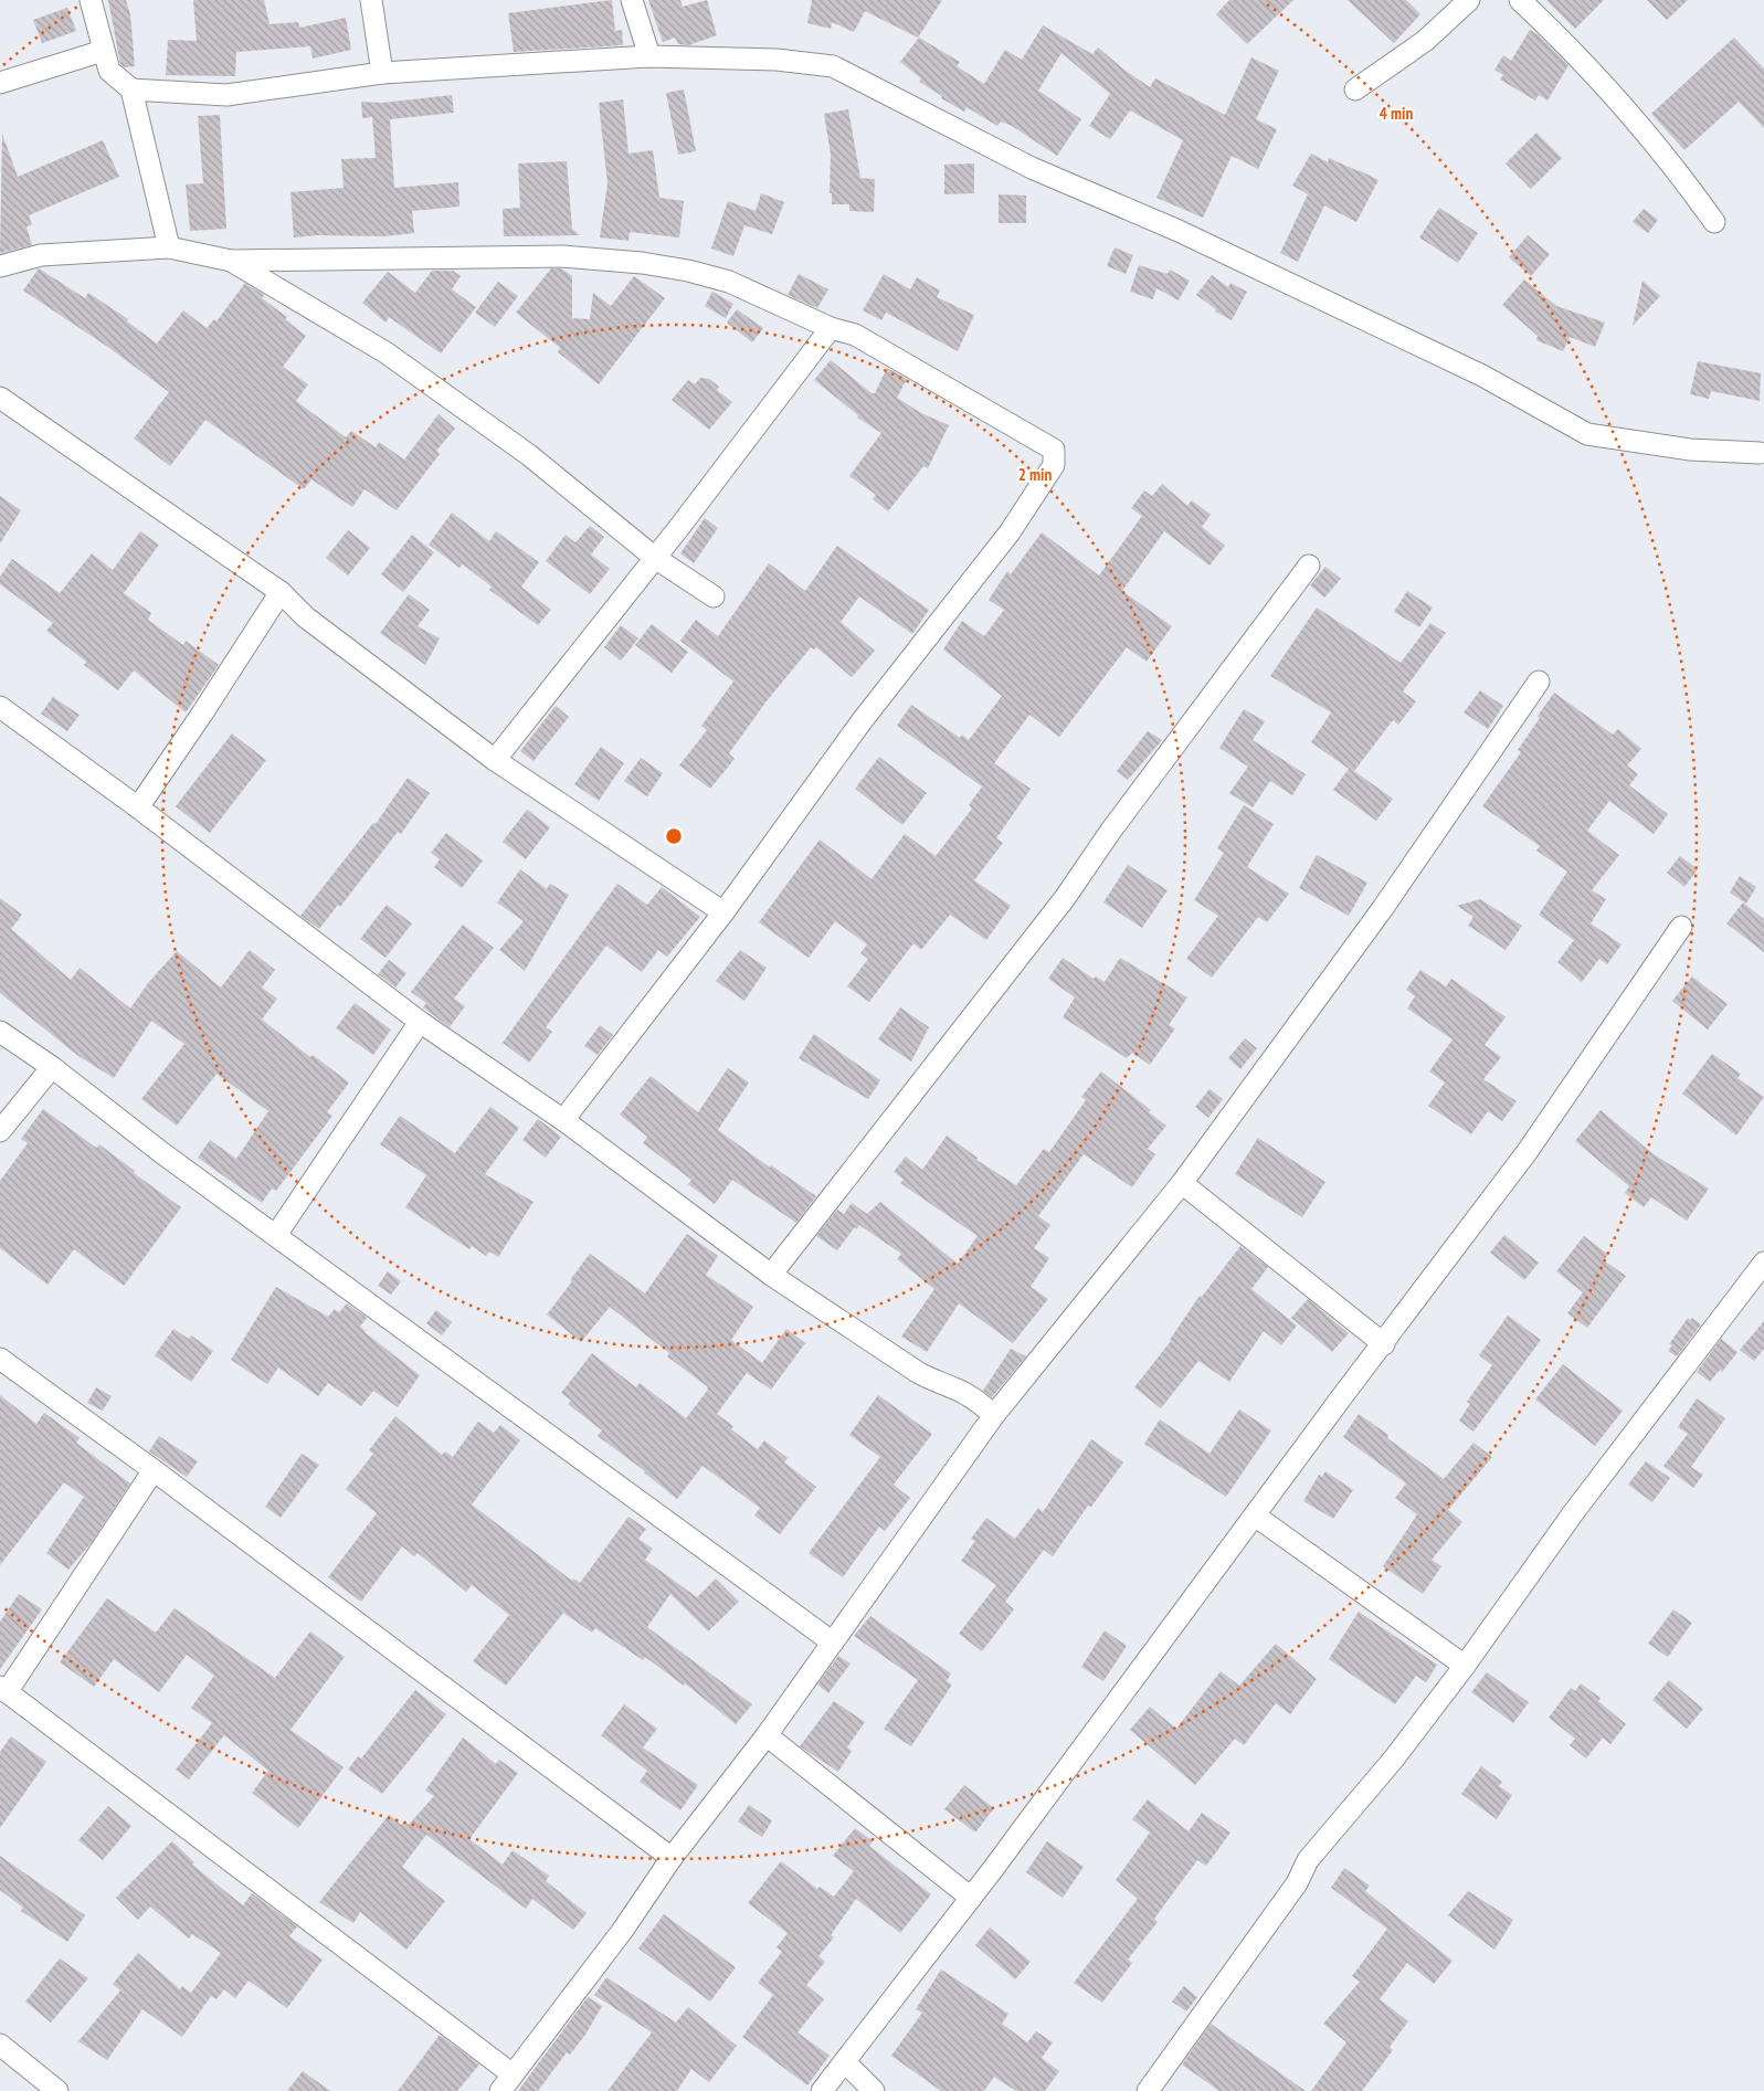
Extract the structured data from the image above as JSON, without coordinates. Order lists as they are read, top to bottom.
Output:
{
  "rings": ["4 min", "2 min"]
}
